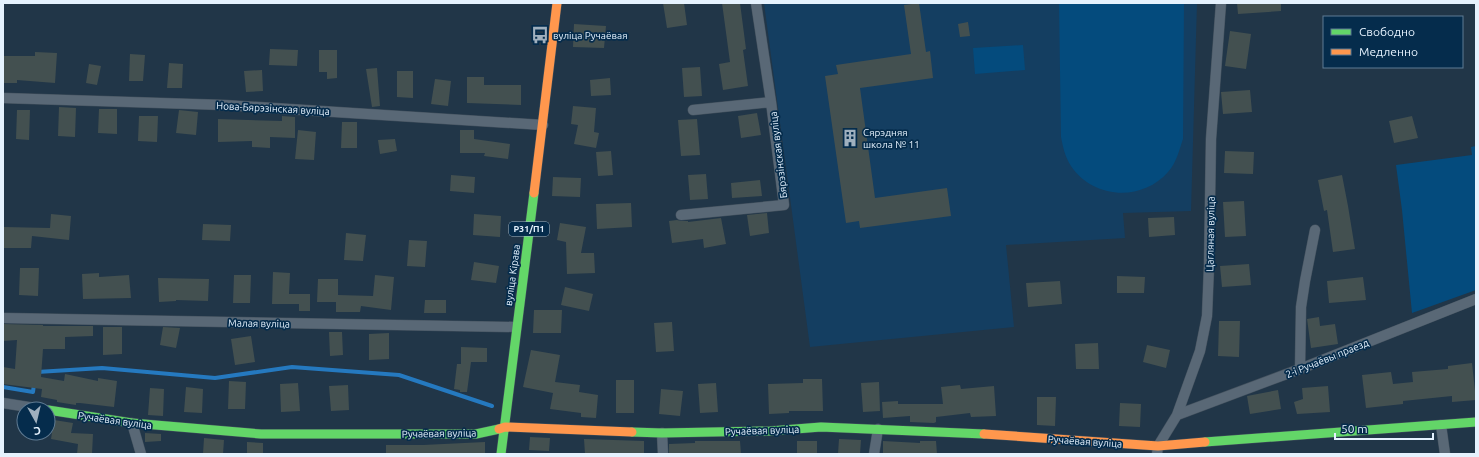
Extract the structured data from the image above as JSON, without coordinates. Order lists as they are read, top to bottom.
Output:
{
  "streets": {
    "street": [
      "Нова-Бярэзінская вуліца",
      "Бярэзінская вуліца",
      "Р31/П1",
      "Цагляная вуліца",
      "вуліца Кірава",
      "Малая вуліца",
      "2-і Ручаёвы праезд",
      "Ручаёвая вуліца"
    ]
  },
  "crossings": [
    ["Нова-Бярэзінская вуліца", "вуліца Кірава"],
    ["Цагляная вуліца", "2-і Ручаёвы праезд"],
    ["Цагляная вуліца", "Ручаёвая вуліца"],
    ["вуліца Кірава", "Малая вуліца"],
    ["вуліца Кірава", "Ручаёвая вуліца"]
  ],
  "places": {
    "bus stop": ["вуліца Ручаёвая"],
    "building": ["Сярэдняя школа № 11"]
  },
  "legend": ["Свободно", "Медленно"],
  "scale_bar": "50 m",
  "north": "bottom"
}
